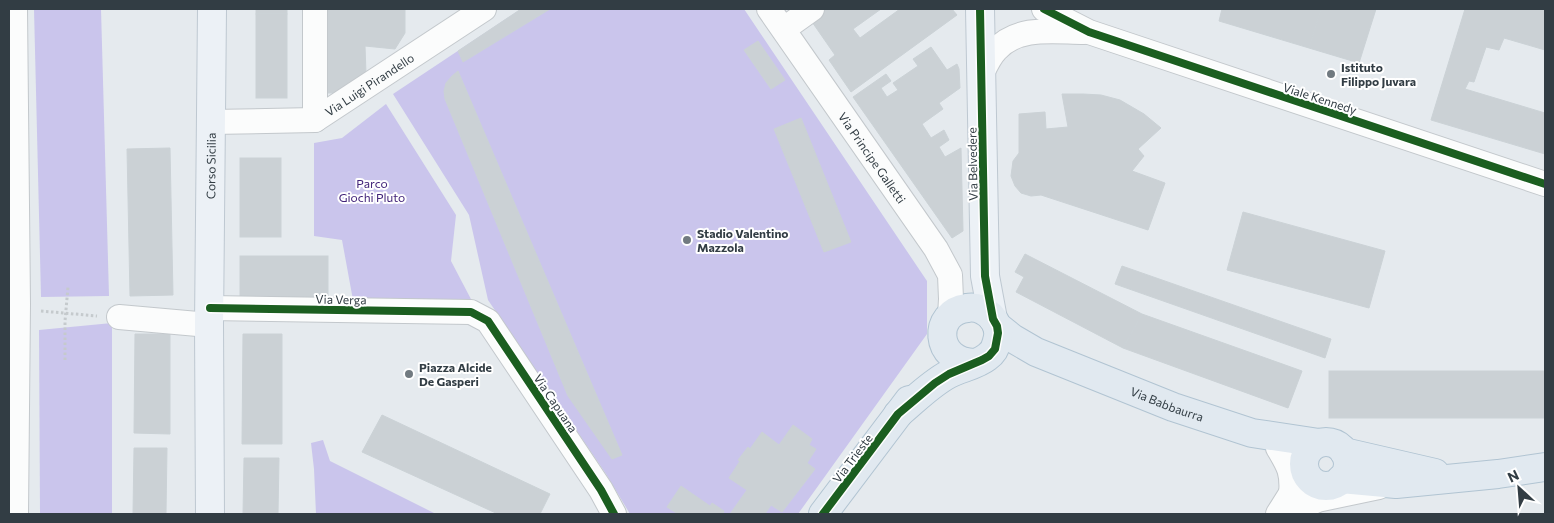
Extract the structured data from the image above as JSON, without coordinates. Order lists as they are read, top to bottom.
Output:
{
  "streets": {
    "main road": ["Via Babbaurra", "Via Trieste"],
    "street": [
      "Via Luigi Pirandello",
      "Viale Kennedy",
      "Via Principe Galletti",
      "Via Belvedere",
      "Corso Sicilia",
      "Via Verga",
      "Via Capuana"
    ]
  },
  "crossings": [
    ["Via Luigi Pirandello", "Corso Sicilia"],
    ["Via Principe Galletti", "Via Belvedere"],
    ["Corso Sicilia", "Via Verga"],
    ["Via Verga", "Via Capuana"]
  ],
  "parks": ["Parco Giochi Pluto"],
  "places": ["Istituto Filippo Juvara", "Stadio Valentino Mazzola", "Piazza Alcide De Gasperi"],
  "north": "top left"
}
